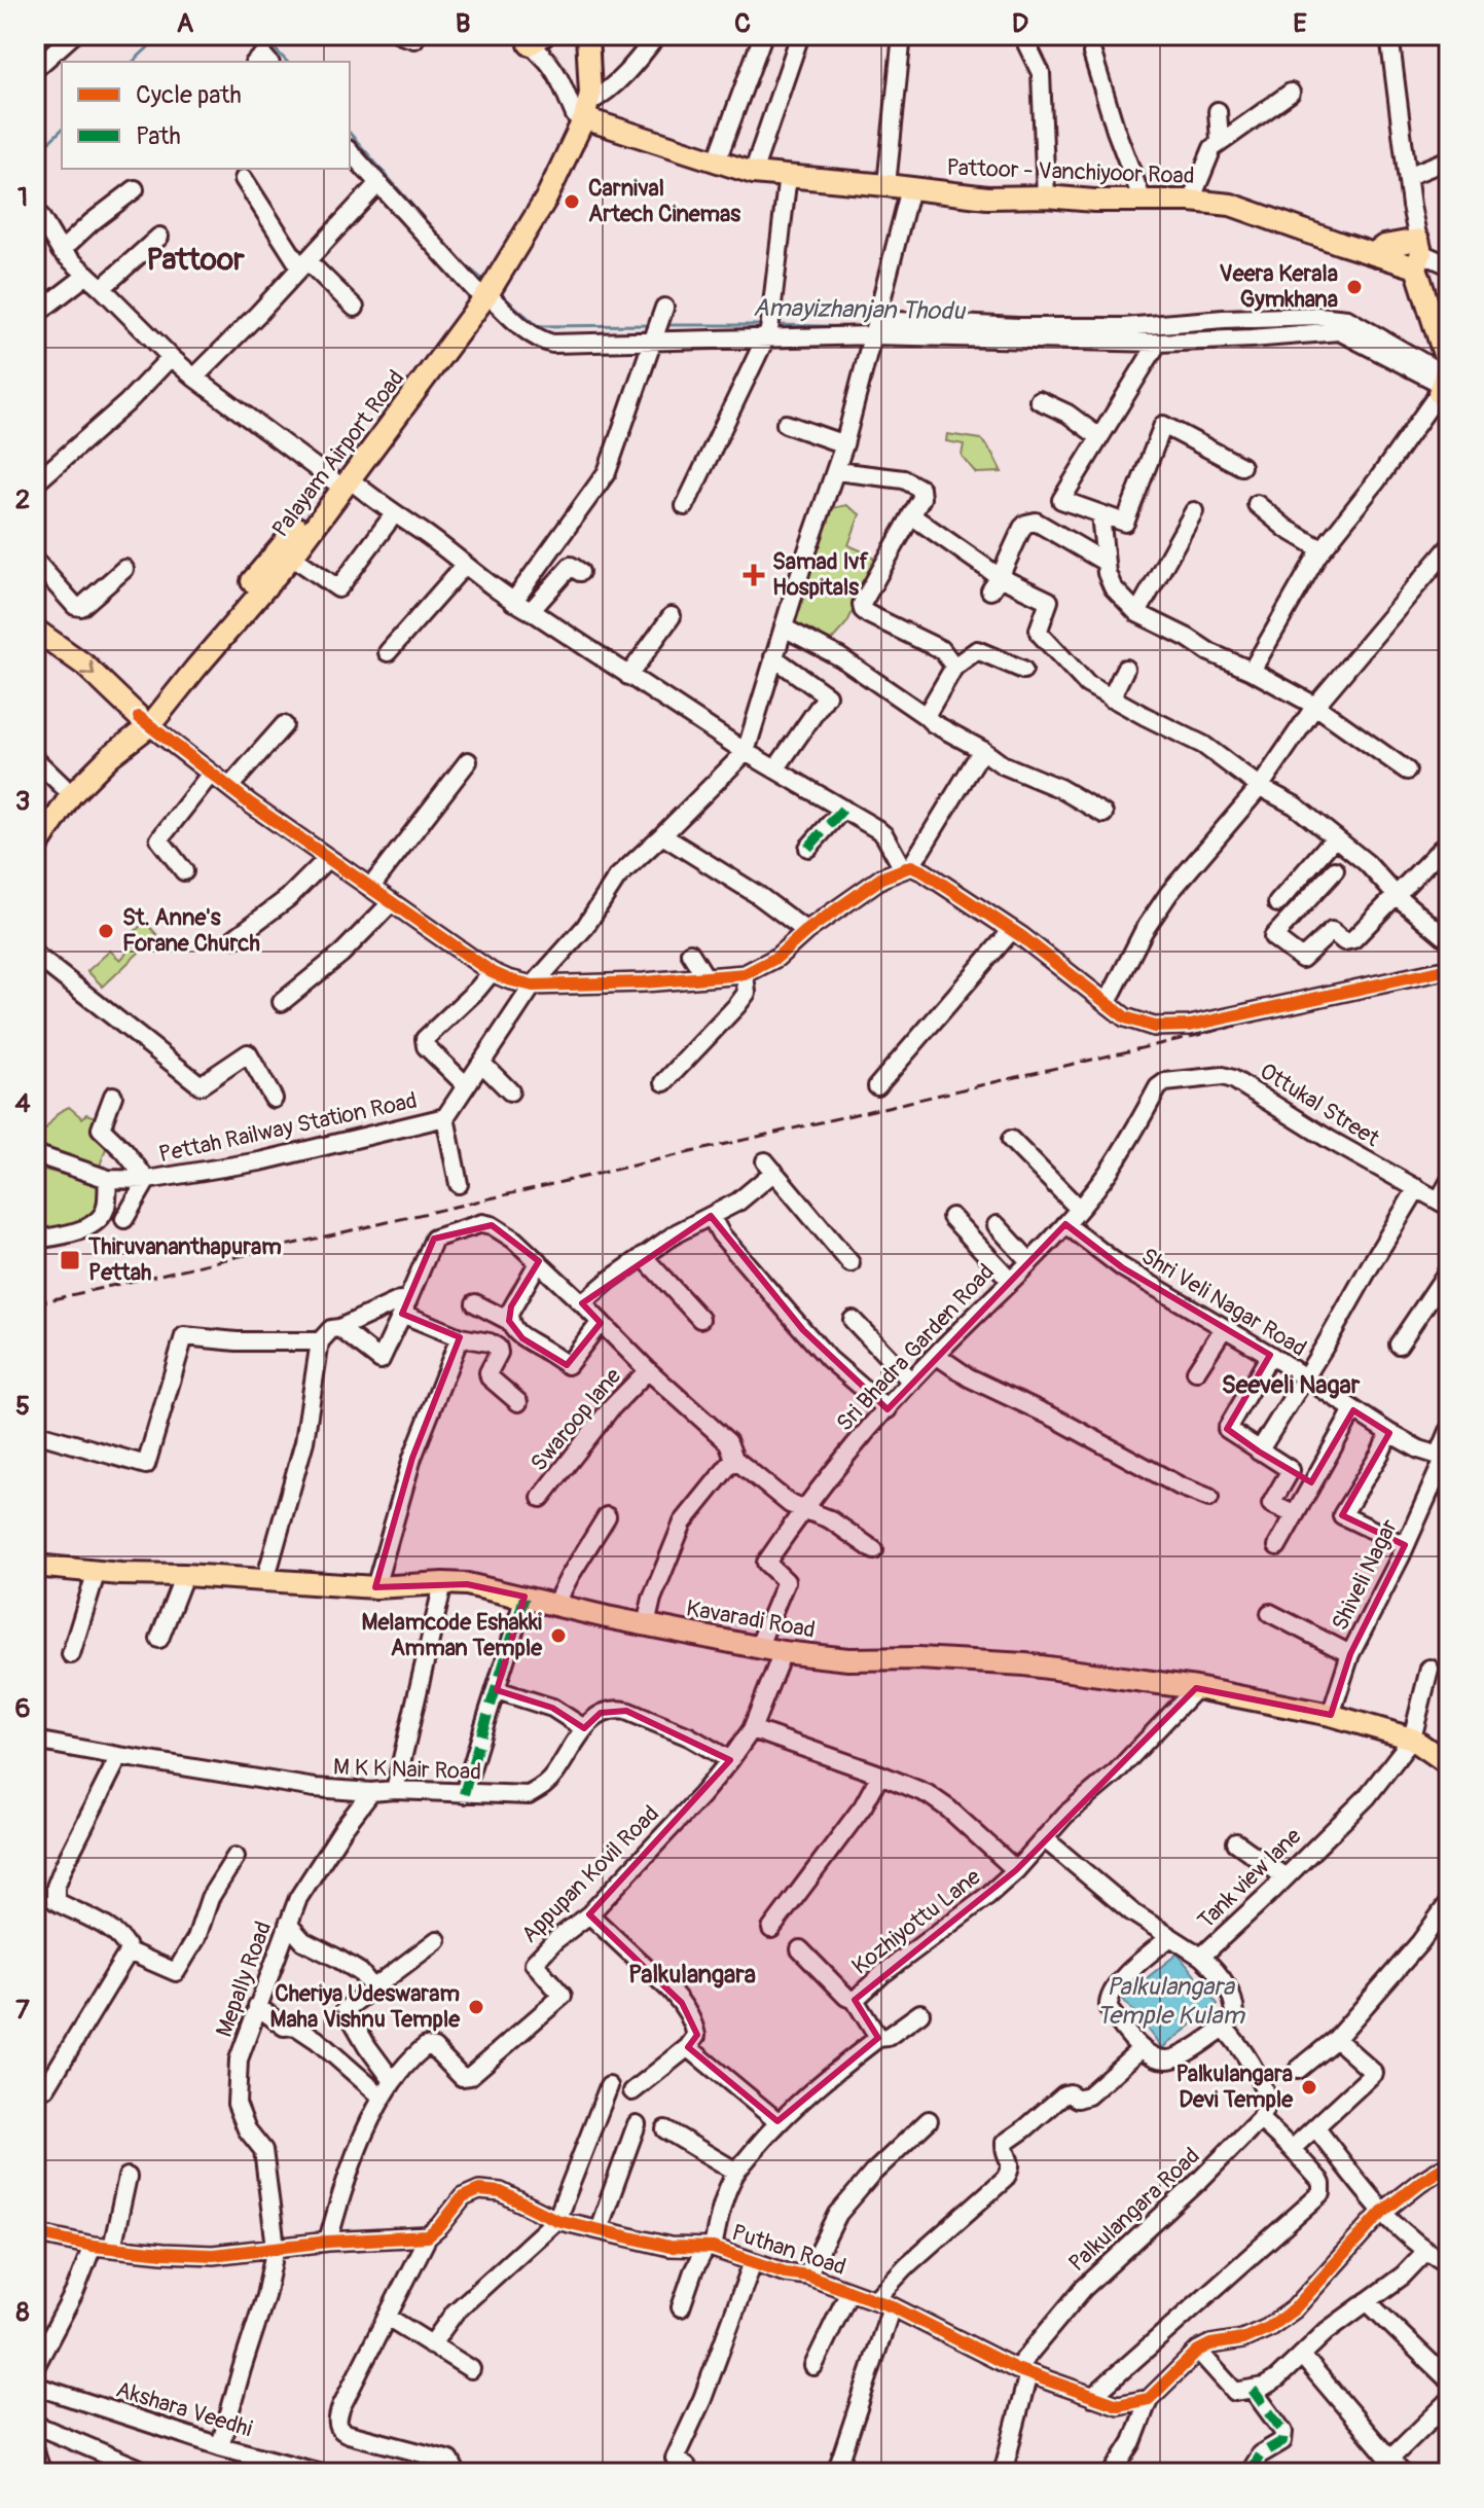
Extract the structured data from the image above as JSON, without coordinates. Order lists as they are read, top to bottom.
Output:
{
  "streets": {
    "main road": ["Pattoor - Vanchiyoor Road", "Palayam Airport Road", "Kavaradi Road"],
    "street": [
      "Ottukal Street",
      "Pettah Railway Station Road",
      "Shri Veli Nagar Road",
      "Sri Bhadra Garden Road",
      "Swaroop lane",
      "Shiveli Nagar",
      "M K K Nair Road",
      "Appupan Kovil Road",
      "Tank view lane",
      "Kozhiyottu Lane",
      "Mepally Road",
      "Palkulangara Road",
      "Puthan Road",
      "Akshara Veedhi"
    ]
  },
  "crossings": [
    ["Pattoor - Vanchiyoor Road", "Palayam Airport Road"],
    ["Ottukal Street", "Sri Bhadra Garden Road"],
    ["Shri Veli Nagar Road", "Sri Bhadra Garden Road"],
    ["Shri Veli Nagar Road", "Shiveli Nagar"],
    ["Sri Bhadra Garden Road", "Kavaradi Road"],
    ["Shiveli Nagar", "Kavaradi Road"],
    ["Kavaradi Road", "Appupan Kovil Road"],
    ["Kavaradi Road", "Tank view lane"],
    ["Kavaradi Road", "Kozhiyottu Lane"],
    ["M K K Nair Road", "Appupan Kovil Road"],
    ["M K K Nair Road", "Mepally Road"],
    ["Tank view lane", "Palkulangara Road"],
    ["Mepally Road", "Akshara Veedhi"],
    ["Palkulangara Road", "Puthan Road"]
  ],
  "districts": ["Pattoor", "Seeveli Nagar", "Palkulangara"],
  "water": ["Amayizhanjan Thodu", "Palkulangara Temple Kulam"],
  "places": {
    "other": [
      "Carnival Artech Cinemas",
      "Veera Kerala Gymkhana",
      "St. Anne's Forane Church",
      "Melamcode Eshakki Amman Temple",
      "Cheriya Udeswaram Maha Vishnu Temple",
      "Palkulangara Devi Temple"
    ],
    "health": ["Samad Ivf Hospitals"],
    "transit": ["Thiruvananthapuram Pettah"]
  },
  "legend": ["Cycle path", "Path"],
  "grid": {
    "columns": [
      "A",
      "B",
      "C",
      "D",
      "E"
    ],
    "rows": [
      "1",
      "2",
      "3",
      "4",
      "5",
      "6",
      "7",
      "8"
    ]
  }
}
